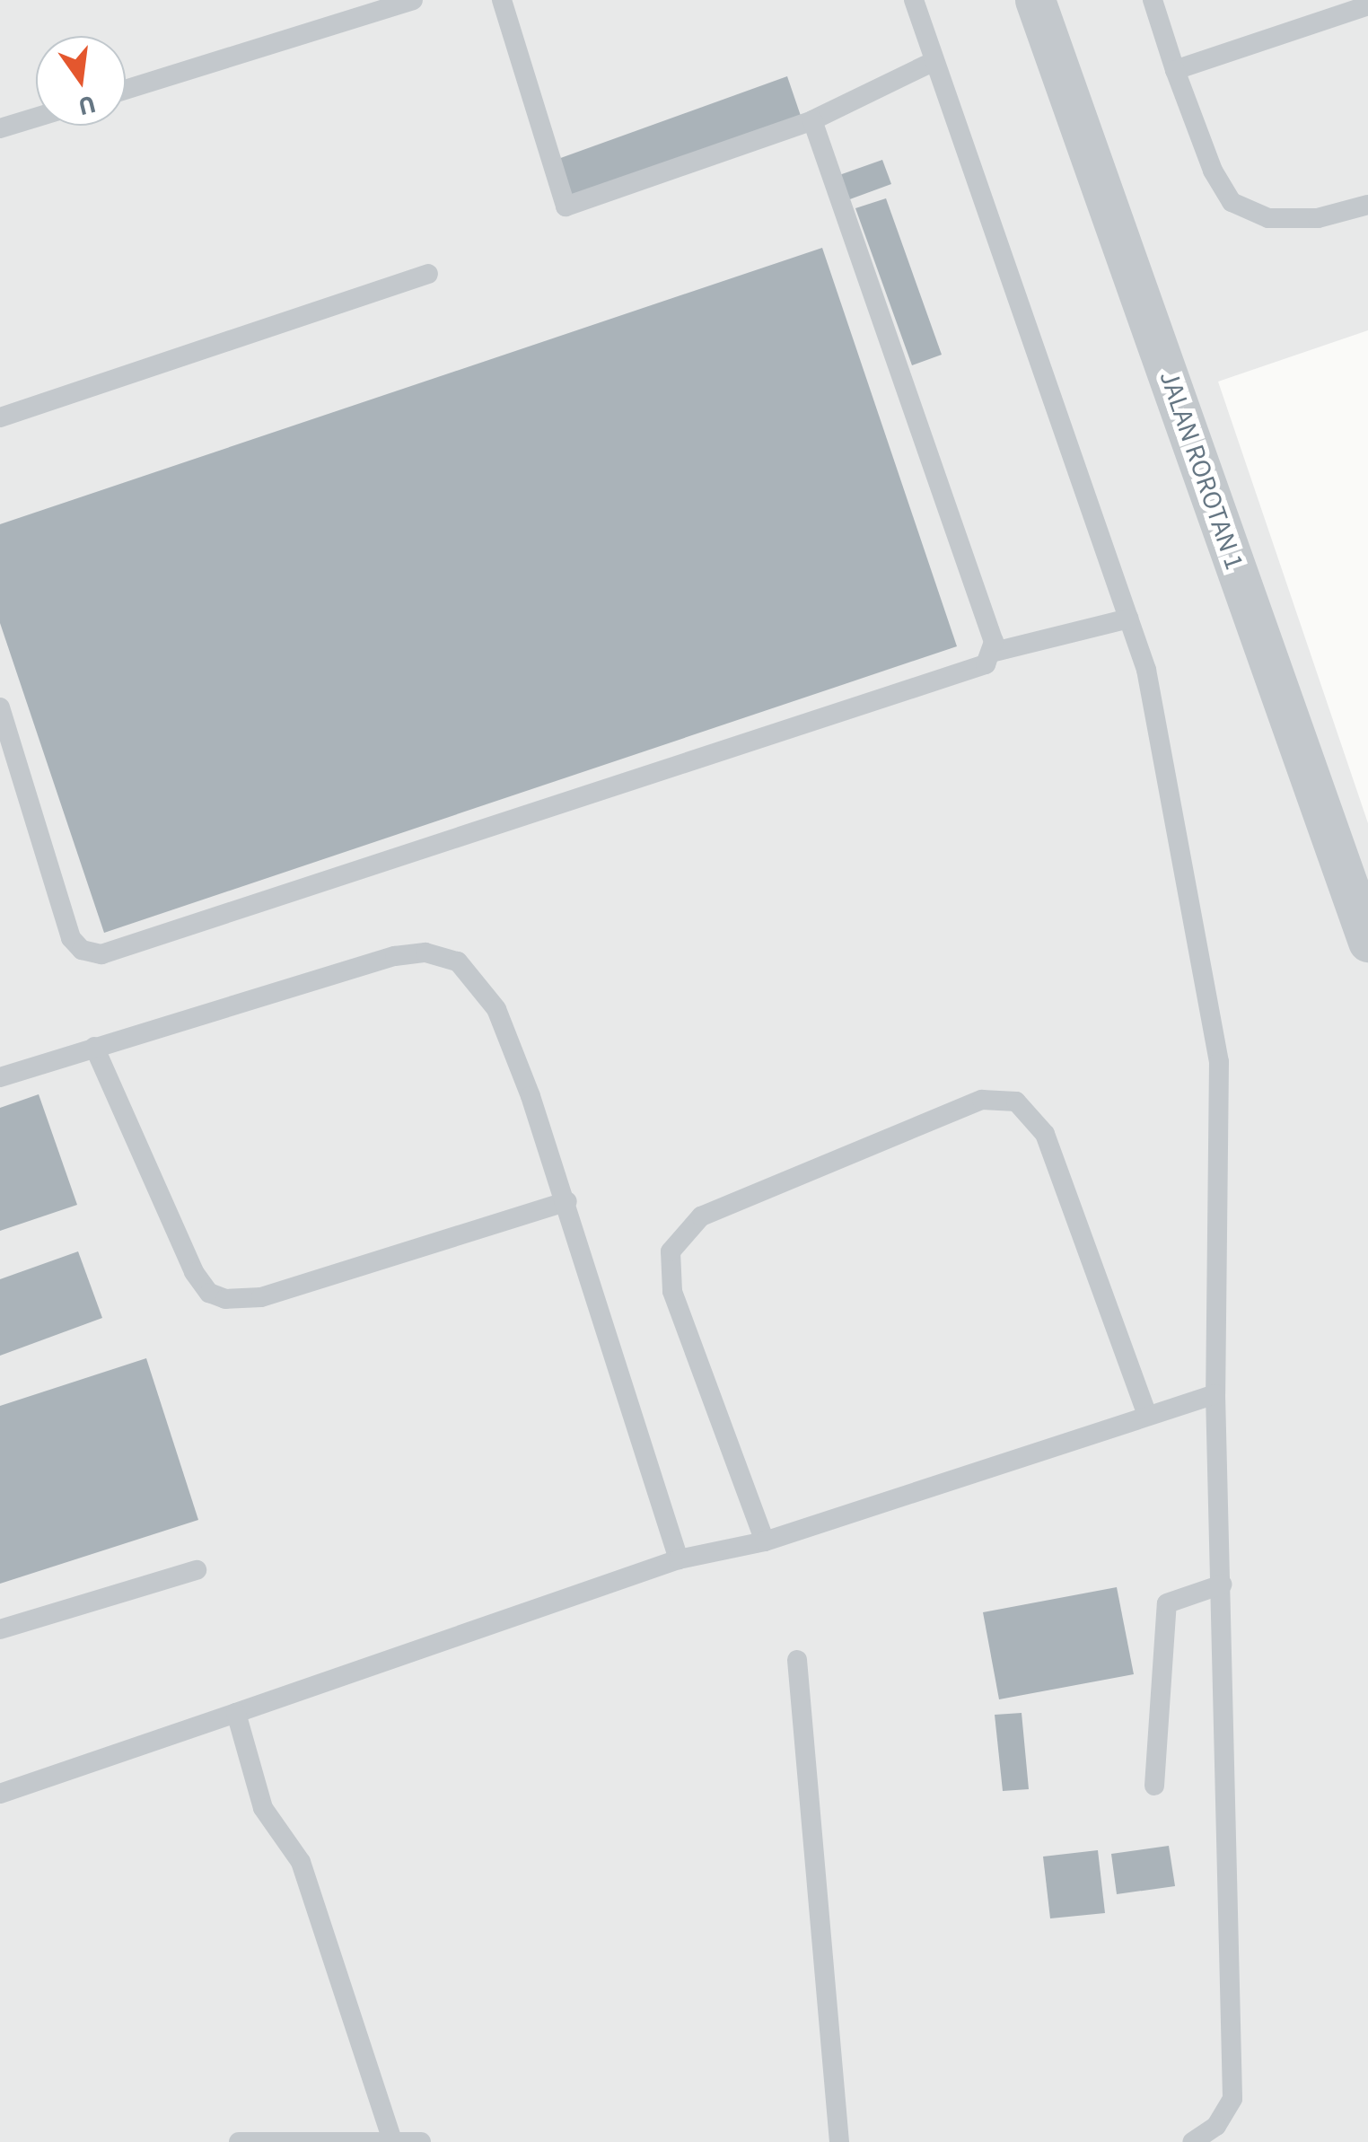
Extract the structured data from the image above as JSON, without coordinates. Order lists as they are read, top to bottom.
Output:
{
  "streets": {
    "street": ["JALAN ROROTAN 1"]
  },
  "north": "bottom"
}
